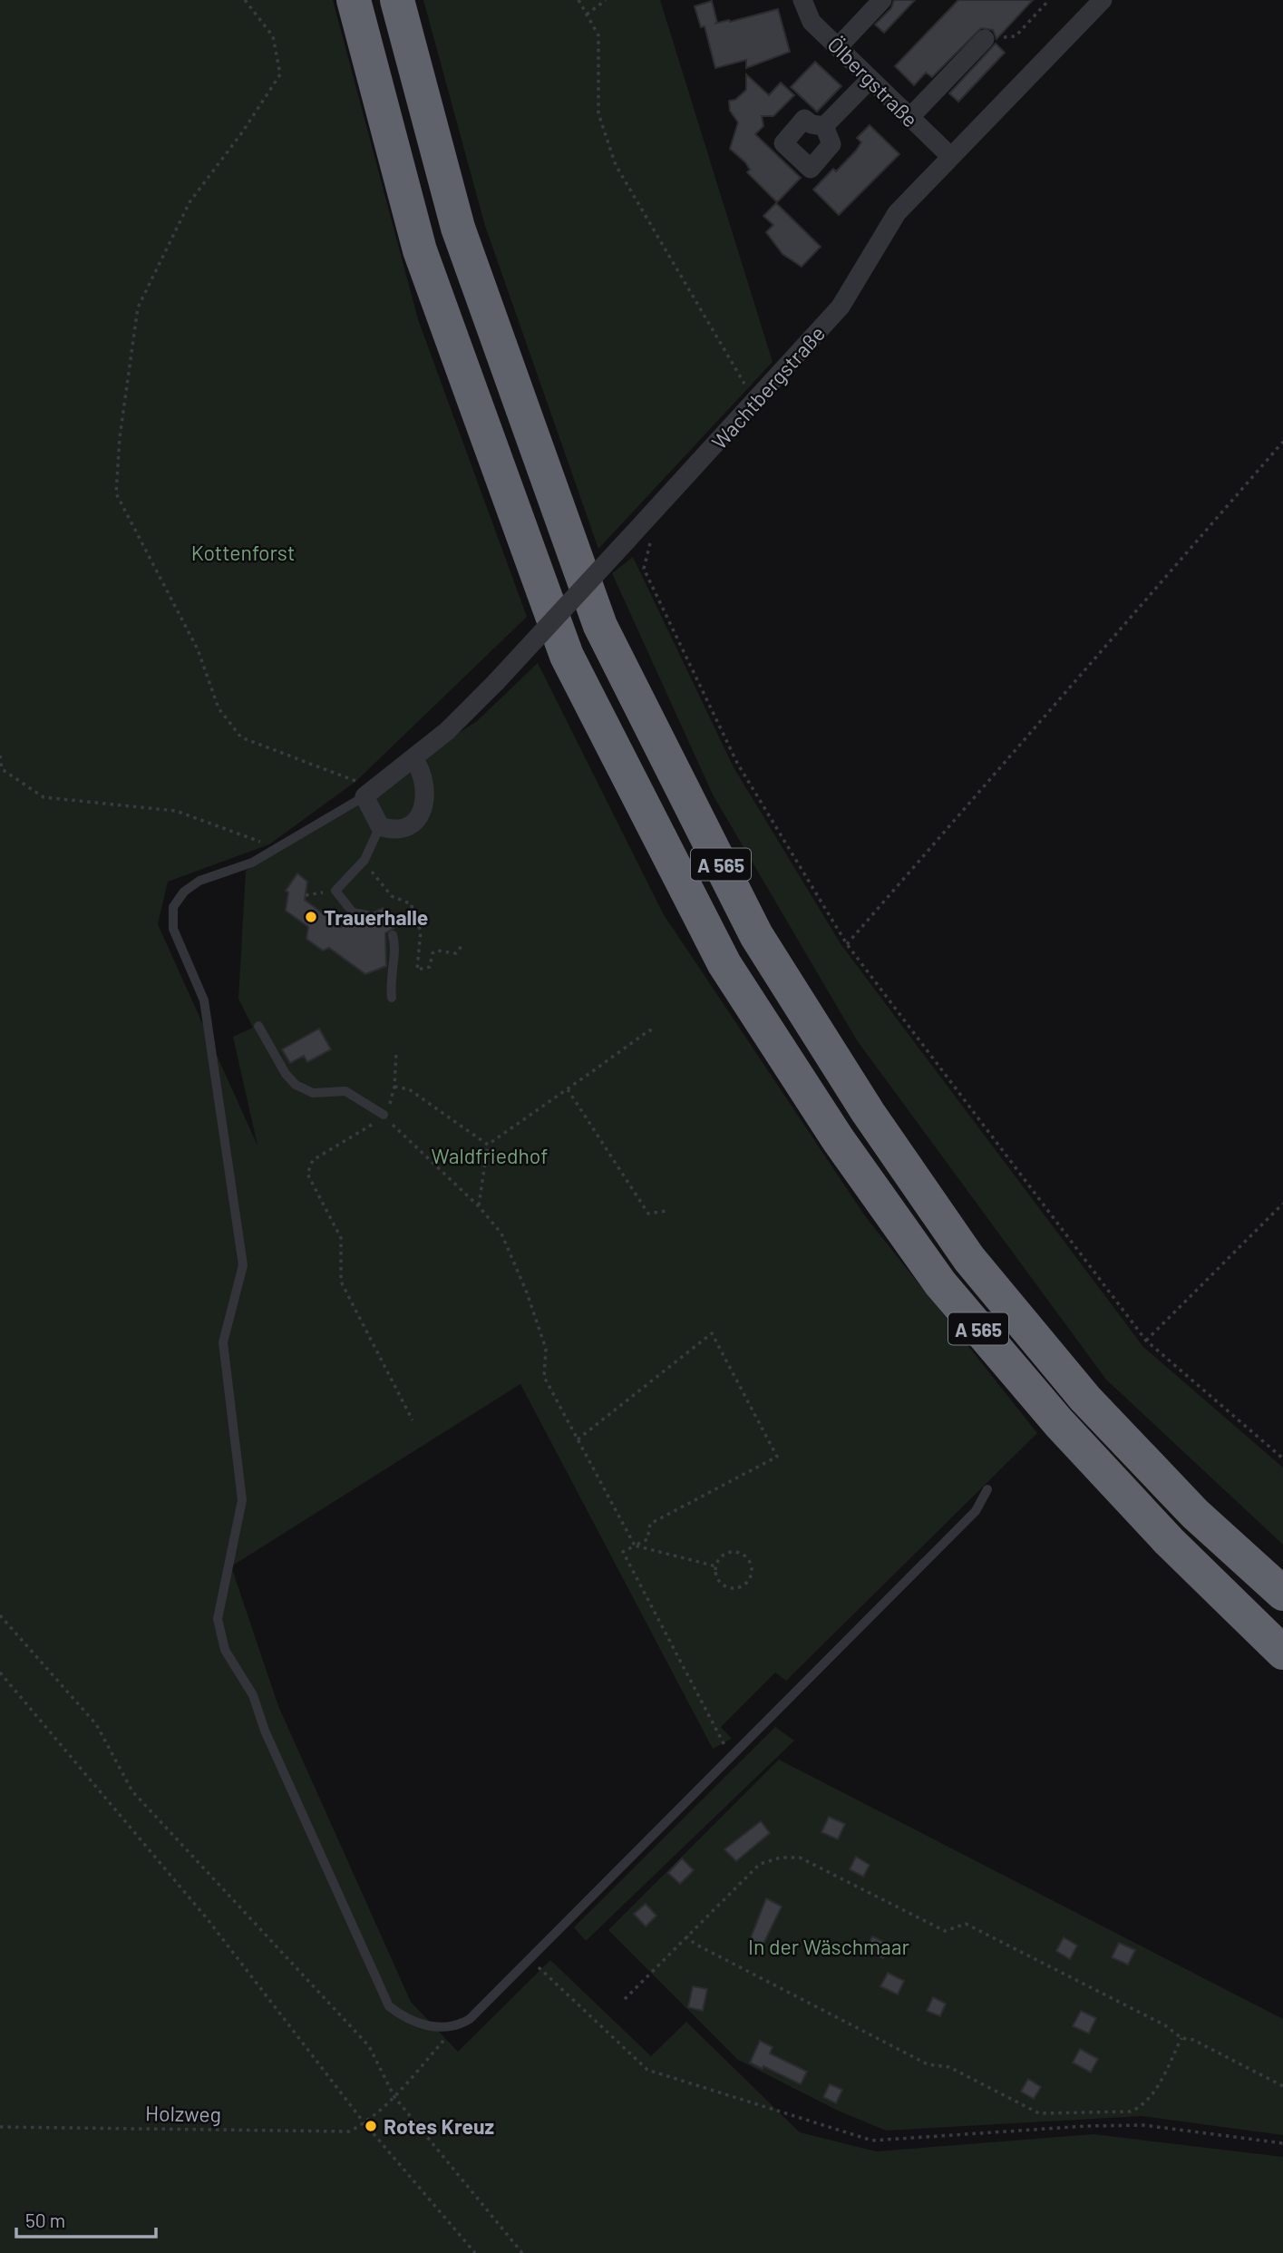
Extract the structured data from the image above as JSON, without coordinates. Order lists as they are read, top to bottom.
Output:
{
  "streets": {
    "highway": ["A 565"],
    "street": ["Ölbergstraße", "Wachtbergstraße"],
    "path": ["Holzweg"]
  },
  "crossings": [
    ["Ölbergstraße", "Wachtbergstraße"]
  ],
  "parks": ["Kottenforst", "Waldfriedhof", "In der Wäschmaar"],
  "places": ["Trauerhalle", "Rotes Kreuz"],
  "scale_bar": "50 m"
}
